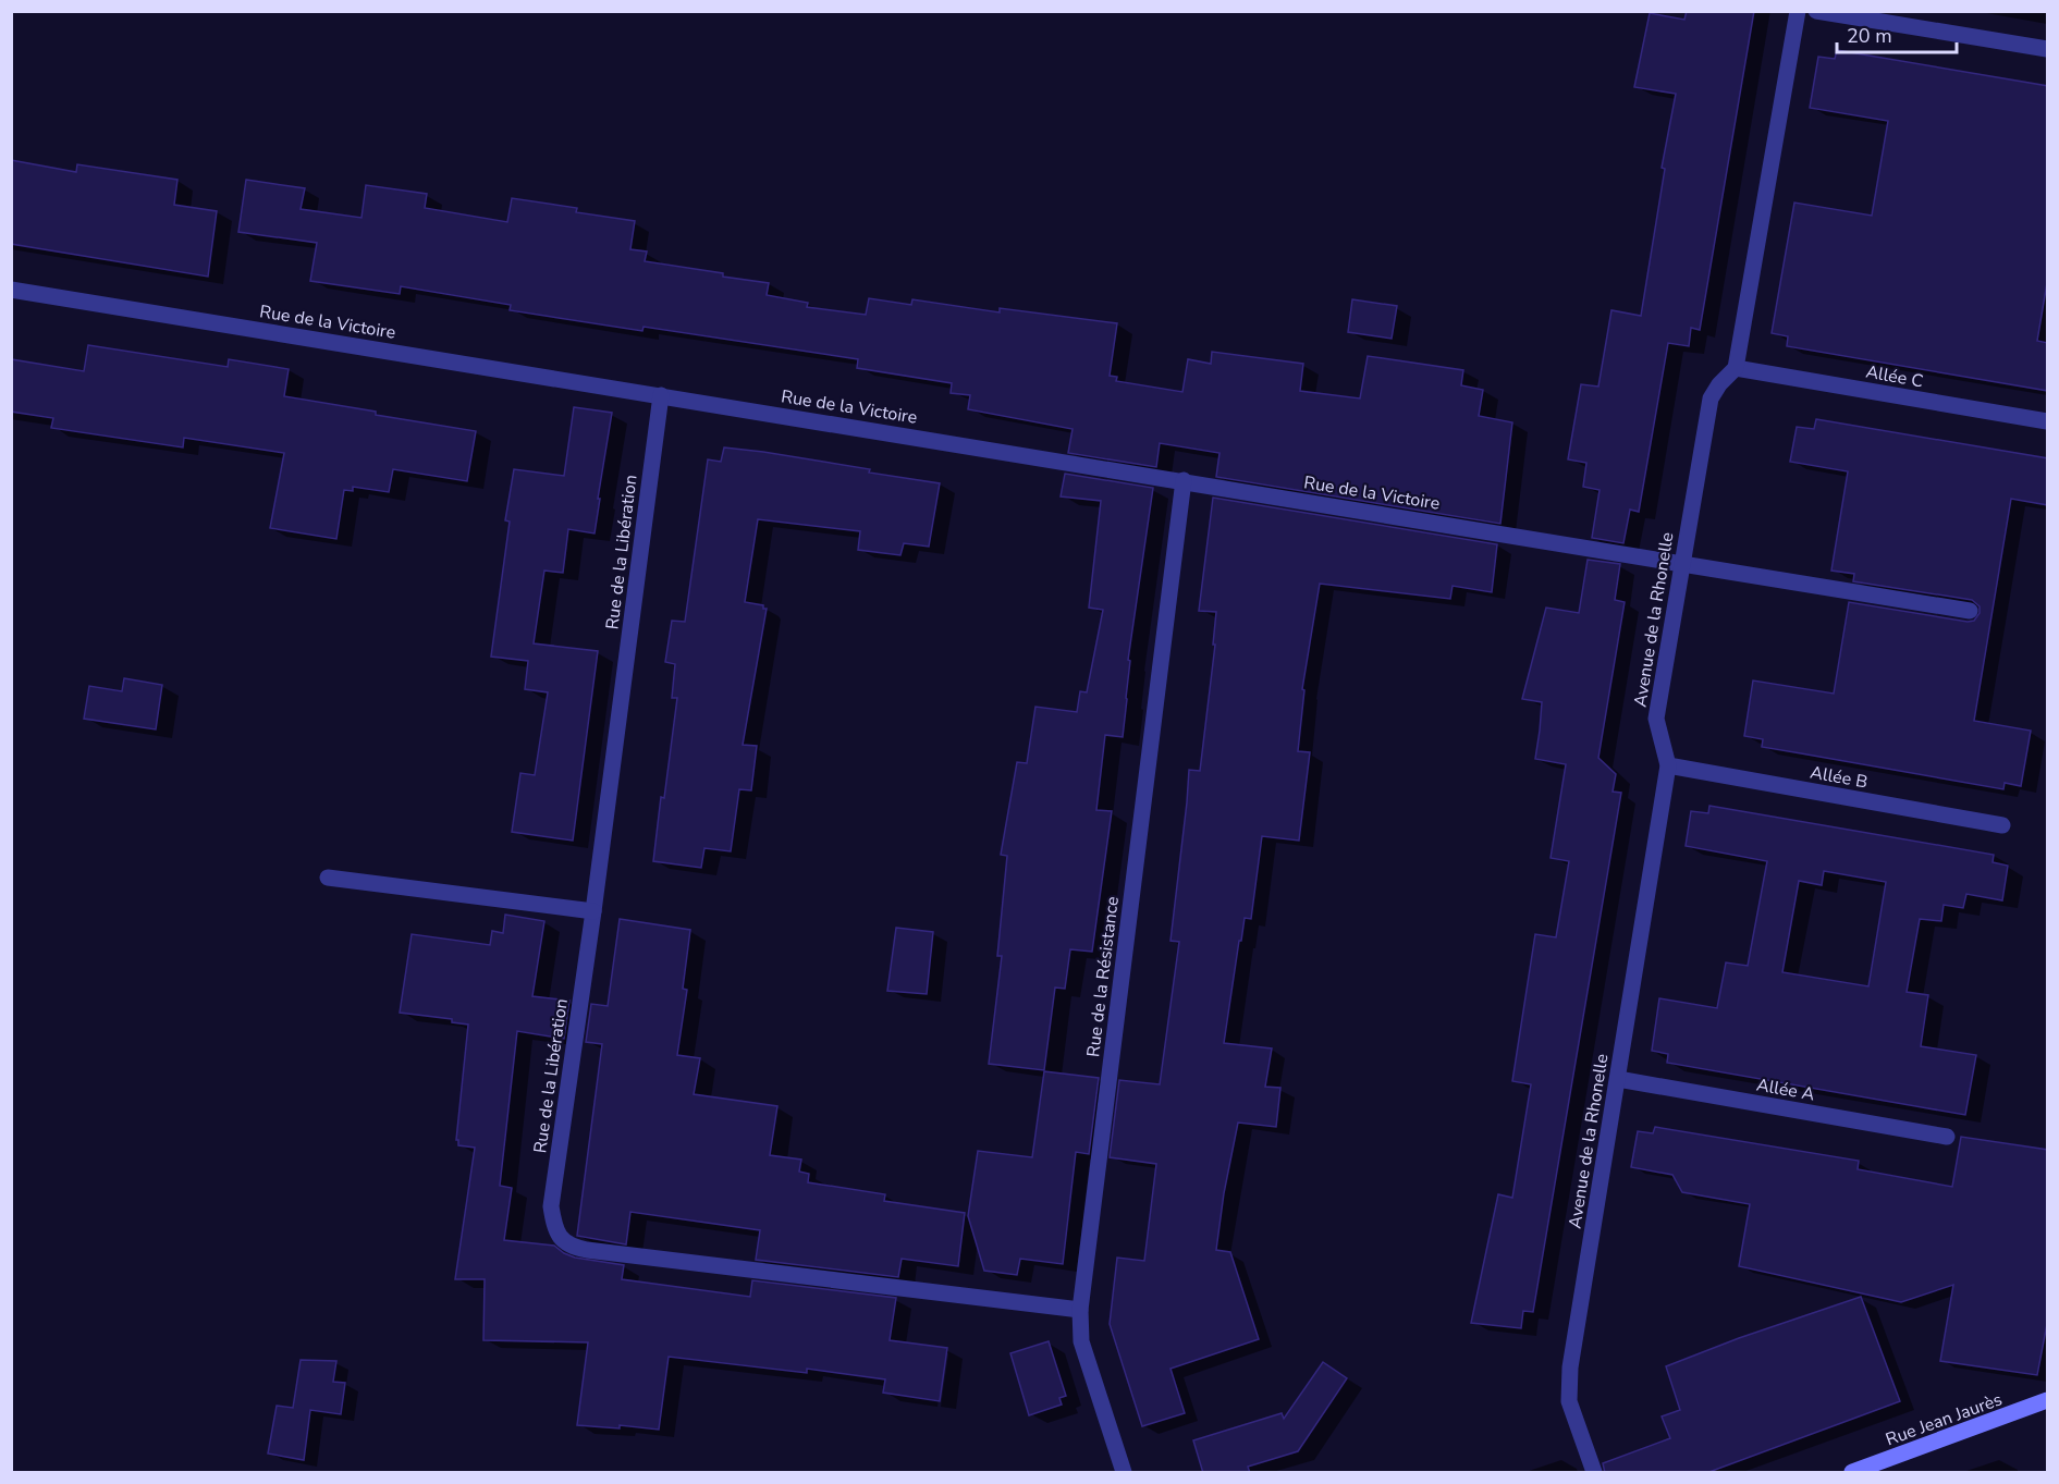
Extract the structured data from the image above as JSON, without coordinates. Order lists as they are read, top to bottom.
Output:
{
  "streets": {
    "street": [
      "Rue de la Victoire",
      "Allée C",
      "Rue de la Libération",
      "Avenue de la Rhonelle",
      "Allée B",
      "Rue de la Résistance",
      "Allée A",
      "Rue Jean Jaurès"
    ]
  },
  "crossings": [
    ["Rue de la Victoire", "Rue de la Libération"],
    ["Rue de la Victoire", "Avenue de la Rhonelle"],
    ["Rue de la Victoire", "Rue de la Résistance"],
    ["Allée C", "Avenue de la Rhonelle"],
    ["Rue de la Libération", "Rue de la Résistance"],
    ["Avenue de la Rhonelle", "Allée B"],
    ["Avenue de la Rhonelle", "Allée A"]
  ],
  "scale_bar": "20 m"
}
